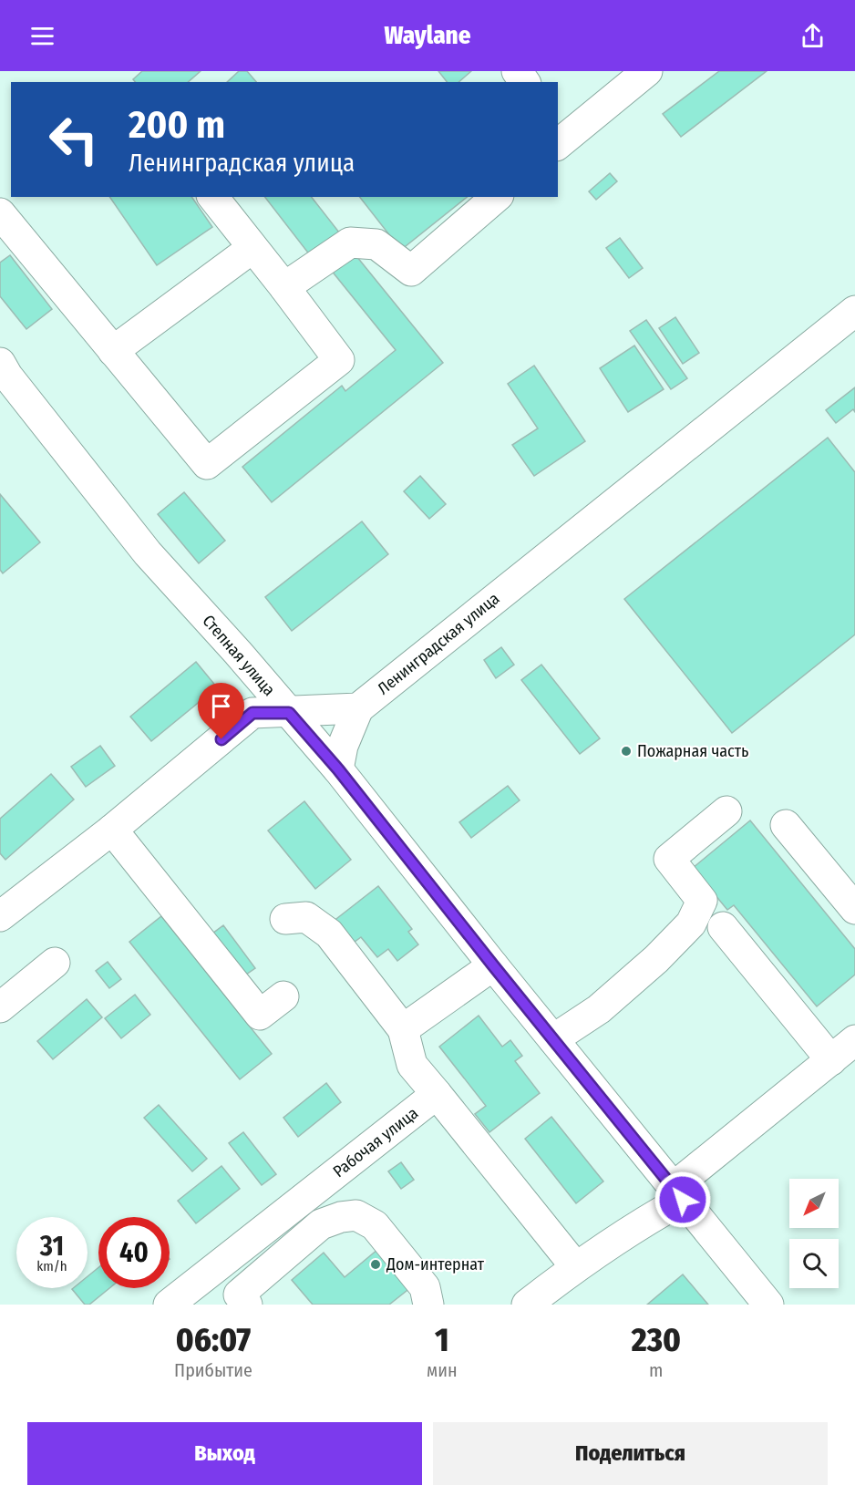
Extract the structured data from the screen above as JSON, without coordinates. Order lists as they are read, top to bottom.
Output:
{
  "streets": {
    "street": ["Ленинградская улица", "Степная улица", "Рабочая улица"]
  },
  "places": ["Пожарная часть", "Дом-интернат"],
  "north": "bottom left",
  "page": {
    "header": "Waylane",
    "turn": ["200 m", "Ленинградская улица"],
    "speed": "31 km/h",
    "limit": "40",
    "eta": [
      "06:07",
      "Прибытие",
      "1",
      "мин",
      "230",
      "m"
    ],
    "buttons": ["Выход", "Поделиться"]
  }
}
